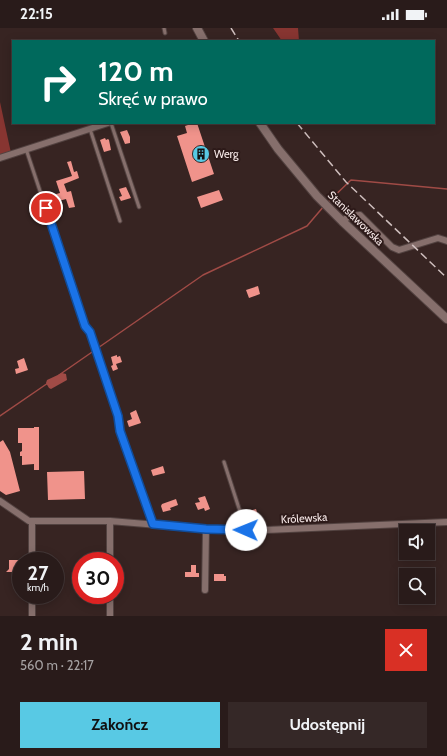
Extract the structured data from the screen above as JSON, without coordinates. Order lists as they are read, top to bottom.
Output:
{
  "streets": {
    "street": ["Stanisławowska", "Królewska"]
  },
  "places": {
    "building": ["Werg"]
  },
  "page": {
    "status": "22:15",
    "turn": ["120 m", "Skręć w prawo"],
    "speed": "27 km/h",
    "limit": "30",
    "heading": ["2 min", "560 m · 22:17"],
    "buttons": ["Zakończ", "Udostępnij"]
  }
}
